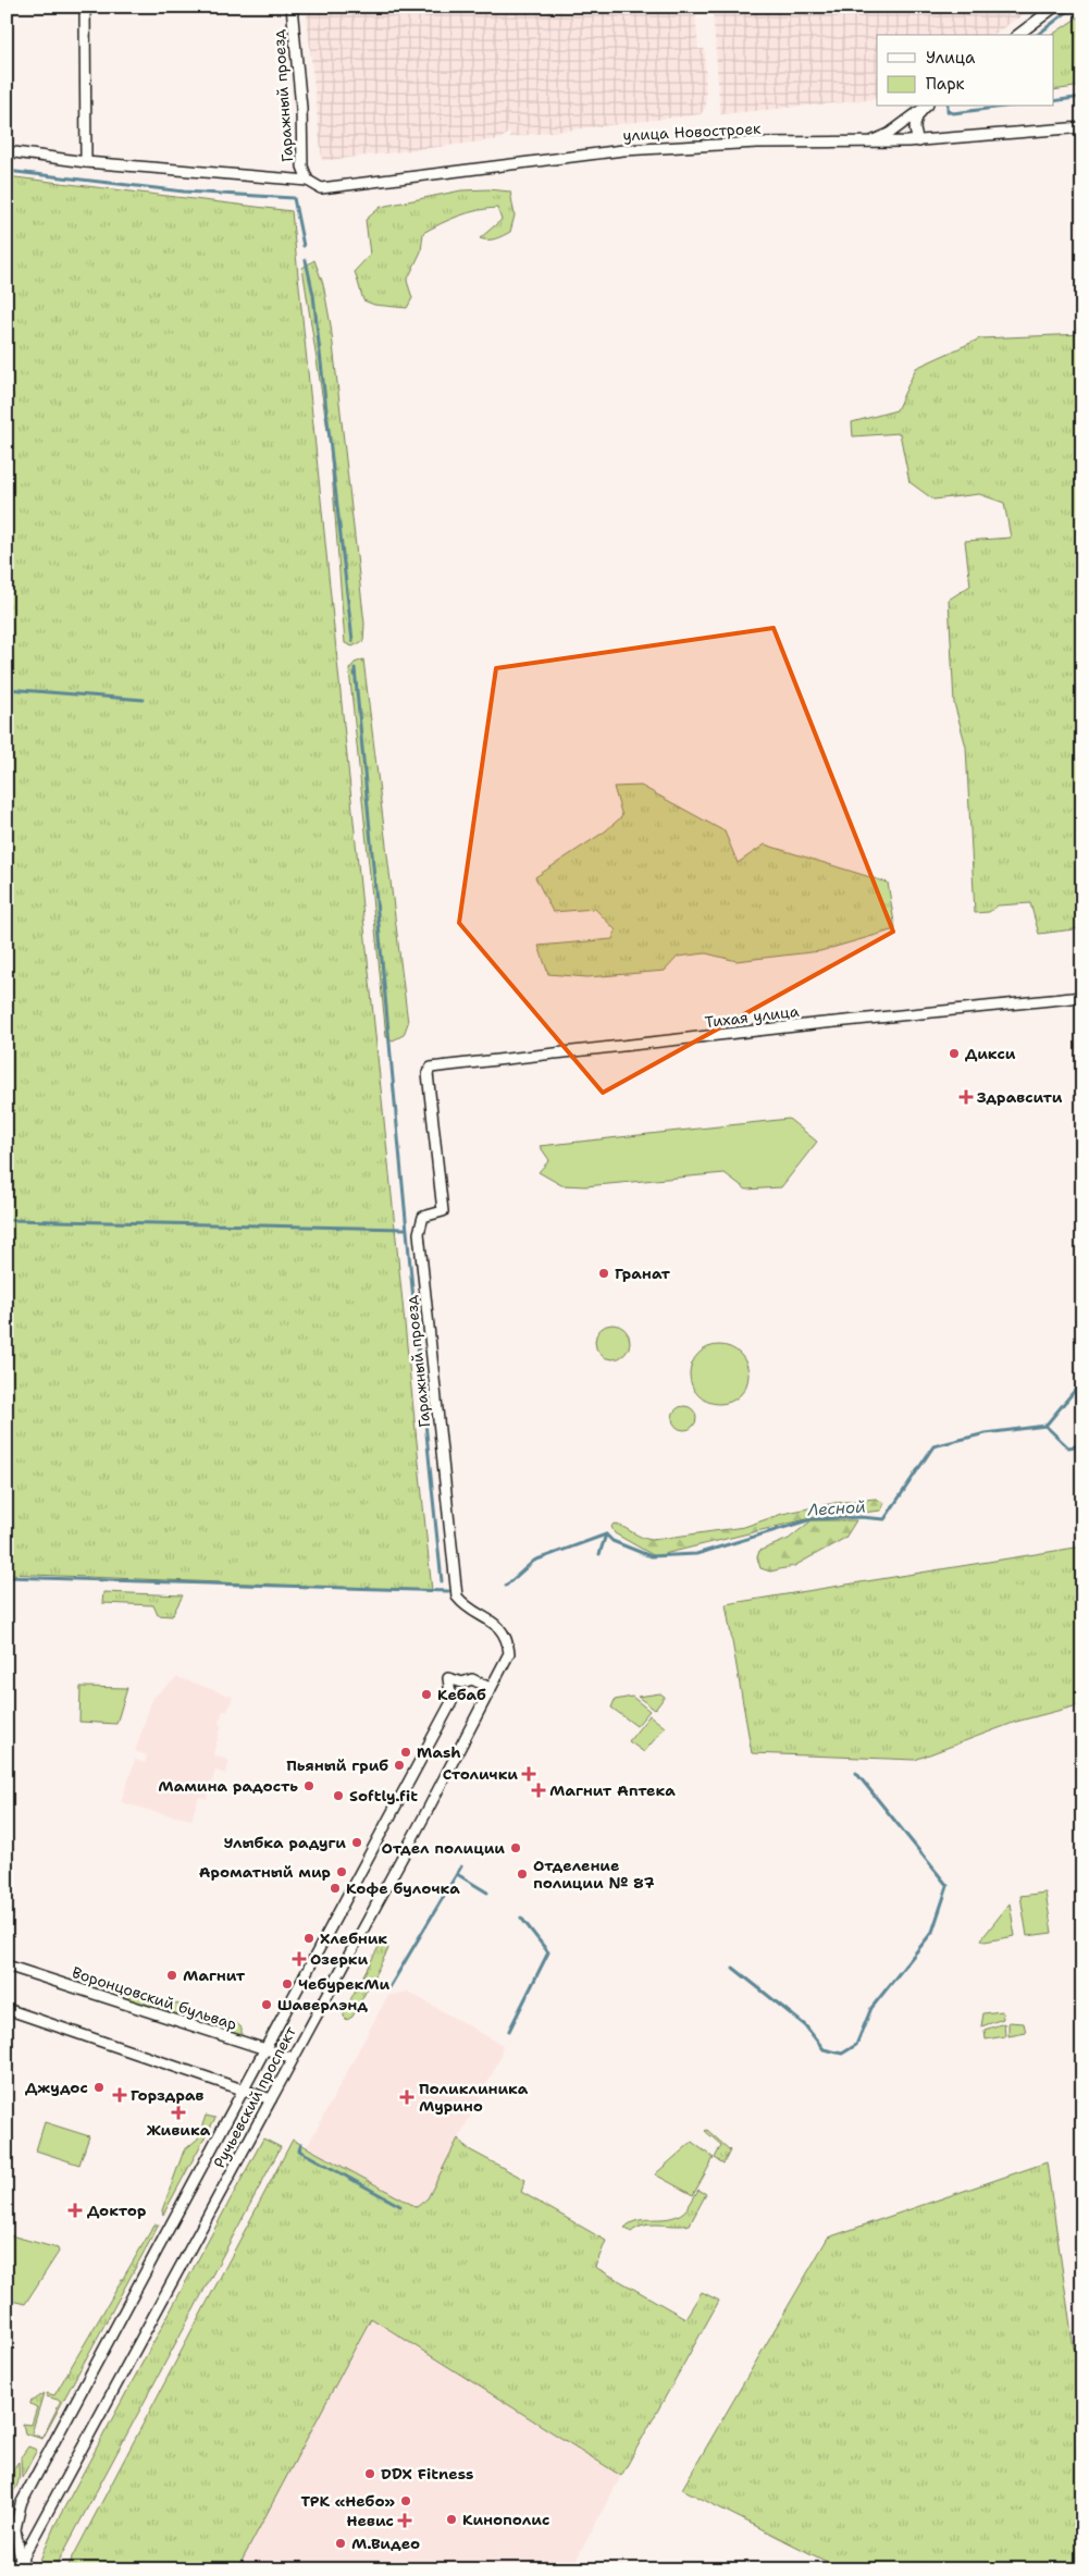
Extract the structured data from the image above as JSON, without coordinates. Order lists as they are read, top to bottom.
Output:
{
  "streets": {
    "street": [
      "Гаражный проезд",
      "улица Новостроек",
      "Тихая улица",
      "Воронцовский бульвар",
      "Ручьевский проспект"
    ]
  },
  "crossings": [
    ["Гаражный проезд", "улица Новостроек"],
    ["Гаражный проезд", "Тихая улица"],
    ["Гаражный проезд", "Ручьевский проспект"],
    ["Воронцовский бульвар", "Ручьевский проспект"]
  ],
  "water": ["Лесной"],
  "places": {
    "other": [
      "Дикси",
      "Гранат",
      "Кебаб",
      "Mash",
      "Пьяный гриб",
      "Мамина радость",
      "Softly.fit",
      "Улыбка радуги",
      "Отдел полиции",
      "Ароматный мир",
      "Отделение полиции № 87",
      "Кофе булочка",
      "Хлебник",
      "Магнит",
      "ЧебурекМи",
      "Шаверлэнд",
      "Джудос",
      "DDX Fitness",
      "ТРК «Небо»",
      "Кинополис",
      "М.Видео"
    ],
    "health": [
      "Здравсити",
      "Столички",
      "Магнит Аптека",
      "Озерки",
      "Горздрав",
      "Поликлиника Мурино",
      "Живика",
      "Доктор",
      "Невис"
    ]
  },
  "legend": ["Улица", "Парк"]
}
